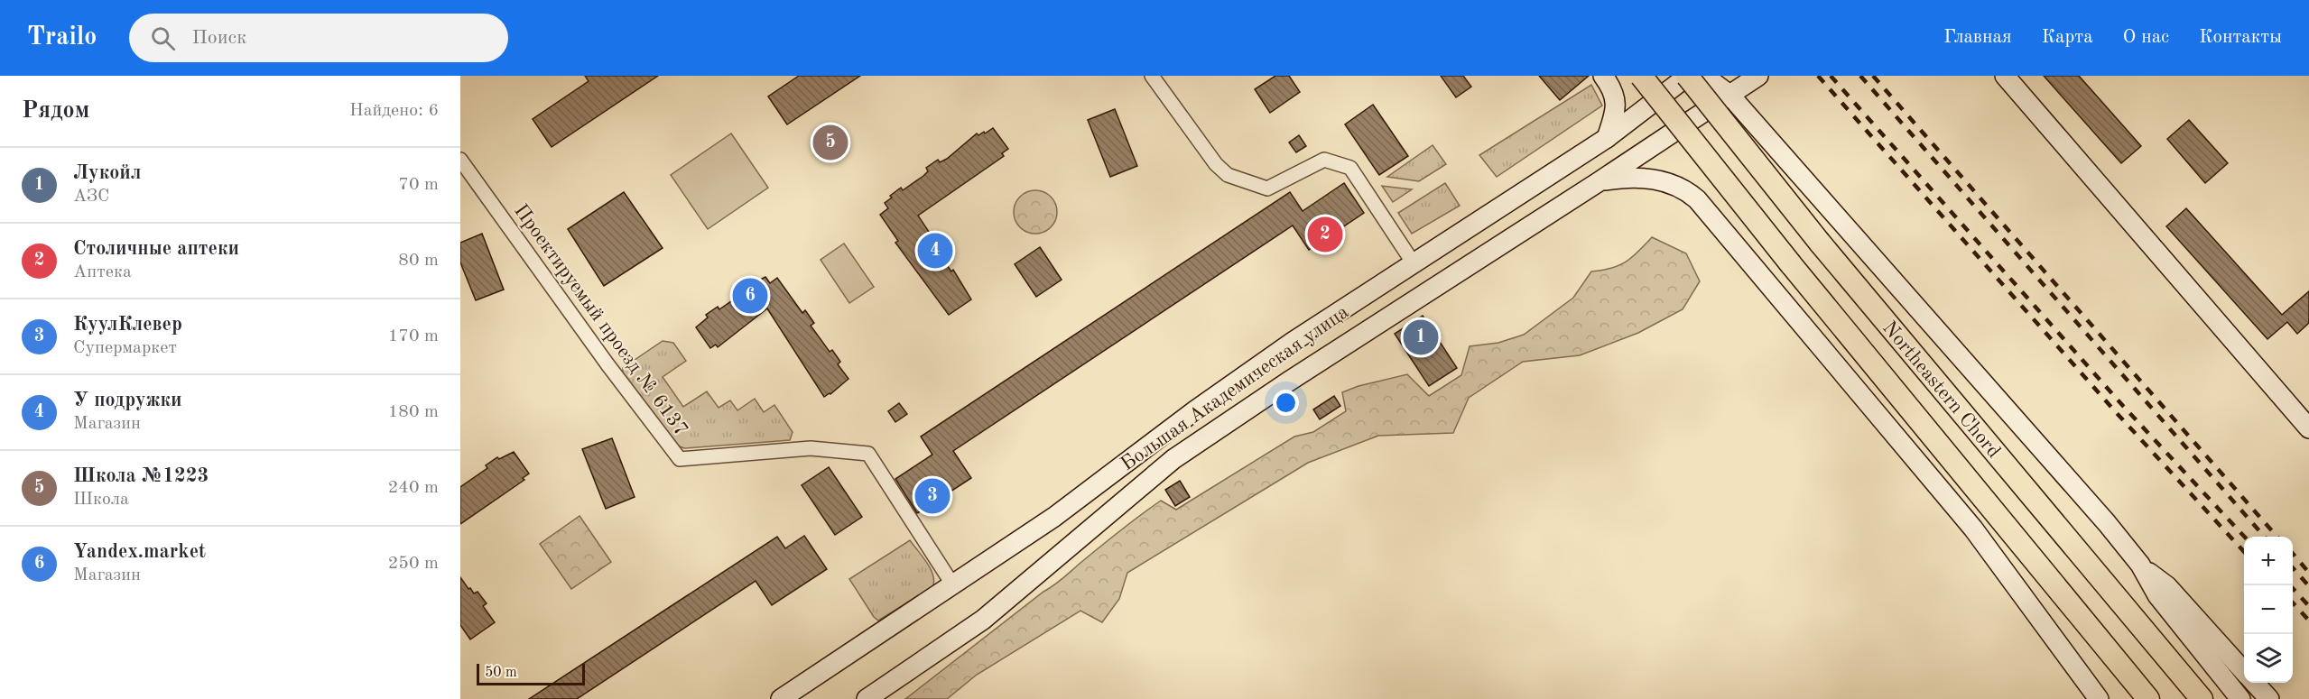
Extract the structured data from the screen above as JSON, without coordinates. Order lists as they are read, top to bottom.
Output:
{
  "streets": {
    "main road": ["Большая Академическая улица", "Northeastern Chord"],
    "street": ["Проектируемый проезд № 6137"]
  },
  "crossings": [
    ["Проектируемый проезд № 6137", "Большая Академическая улица"],
    ["Большая Академическая улица", "Northeastern Chord"]
  ],
  "scale_bar": "50 m",
  "page": {
    "header": "Trailo",
    "search": "Поиск",
    "nav": [
      "Главная",
      "Карта",
      "О нас",
      "Контакты"
    ],
    "heading": ["Рядом", "Найдено: 6"],
    "pins": [
      "5",
      "2",
      "4",
      "6",
      "1",
      "3"
    ],
    "list": [
      {
        "mark": "1",
        "name": "Лукойл",
        "note": "АЗС",
        "value": "70 m"
      },
      {
        "mark": "2",
        "name": "Столичные аптеки",
        "note": "Аптека",
        "value": "80 m"
      },
      {
        "mark": "3",
        "name": "КуулКлевер",
        "note": "Супермаркет",
        "value": "170 m"
      },
      {
        "mark": "4",
        "name": "У подружки",
        "note": "Магазин",
        "value": "180 m"
      },
      {
        "mark": "5",
        "name": "Школа №1223",
        "note": "Школа",
        "value": "240 m"
      },
      {
        "mark": "6",
        "name": "Yandex.market",
        "note": "Магазин",
        "value": "250 m"
      }
    ],
    "map_buttons": ["+", "−"],
    "scale": "50 m"
  }
}
